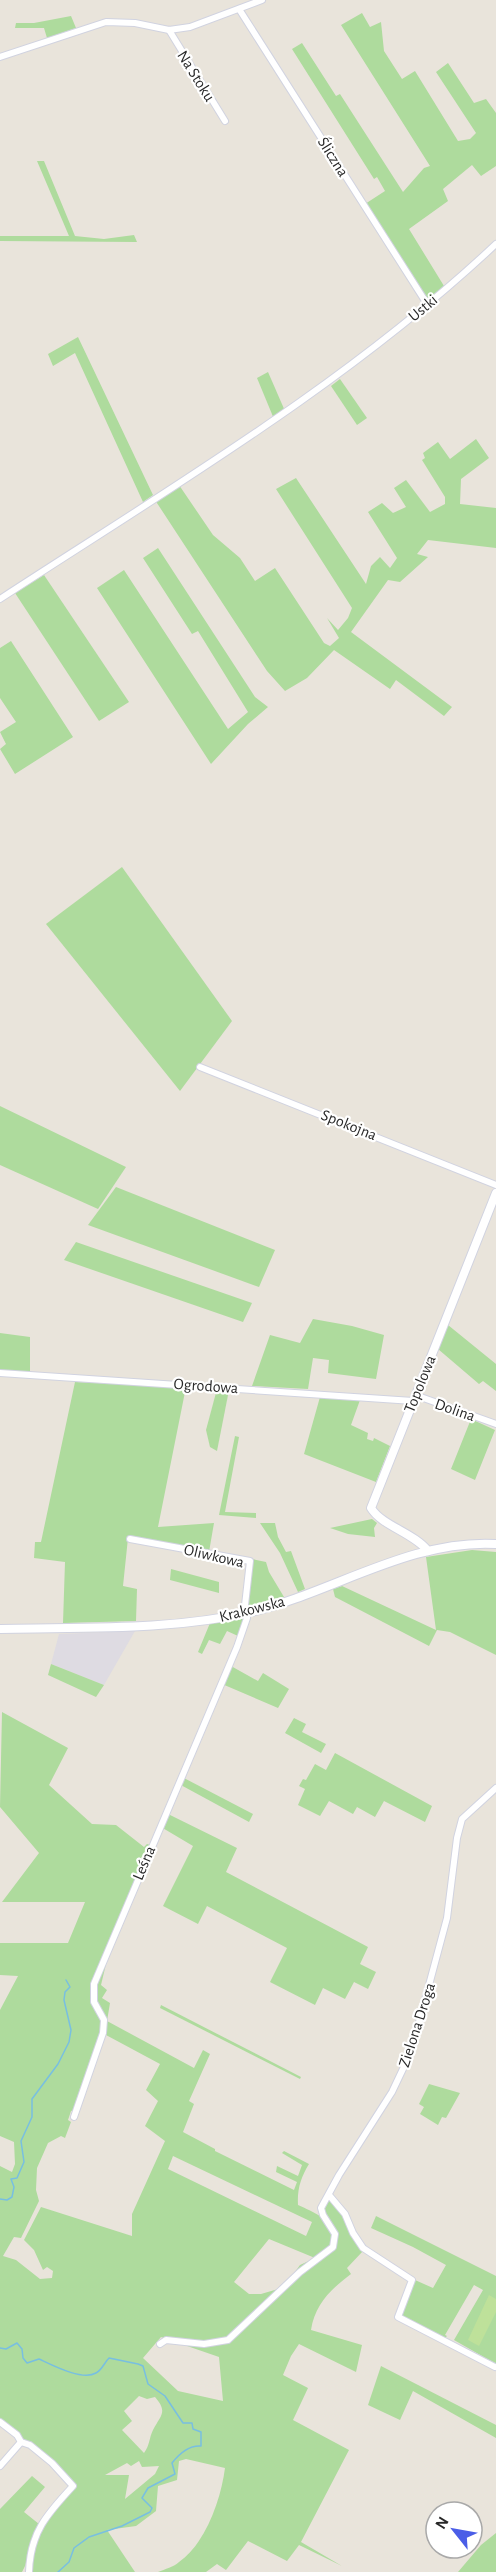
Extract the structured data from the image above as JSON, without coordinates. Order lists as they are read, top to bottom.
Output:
{
  "streets": {
    "main road": ["Topolowa", "Krakowska"],
    "street": [
      "Na Stoku",
      "Śliczna",
      "Ustki",
      "Spokojna",
      "Ogrodowa",
      "Dolina",
      "Oliwkowa",
      "Leśna",
      "Zielona Droga"
    ]
  },
  "crossings": [
    ["Śliczna", "Ustki"],
    ["Topolowa", "Ogrodowa"],
    ["Topolowa", "Dolina"],
    ["Topolowa", "Krakowska"],
    ["Ogrodowa", "Dolina"],
    ["Oliwkowa", "Krakowska"],
    ["Oliwkowa", "Leśna"],
    ["Krakowska", "Leśna"]
  ],
  "north": "top left"
}
